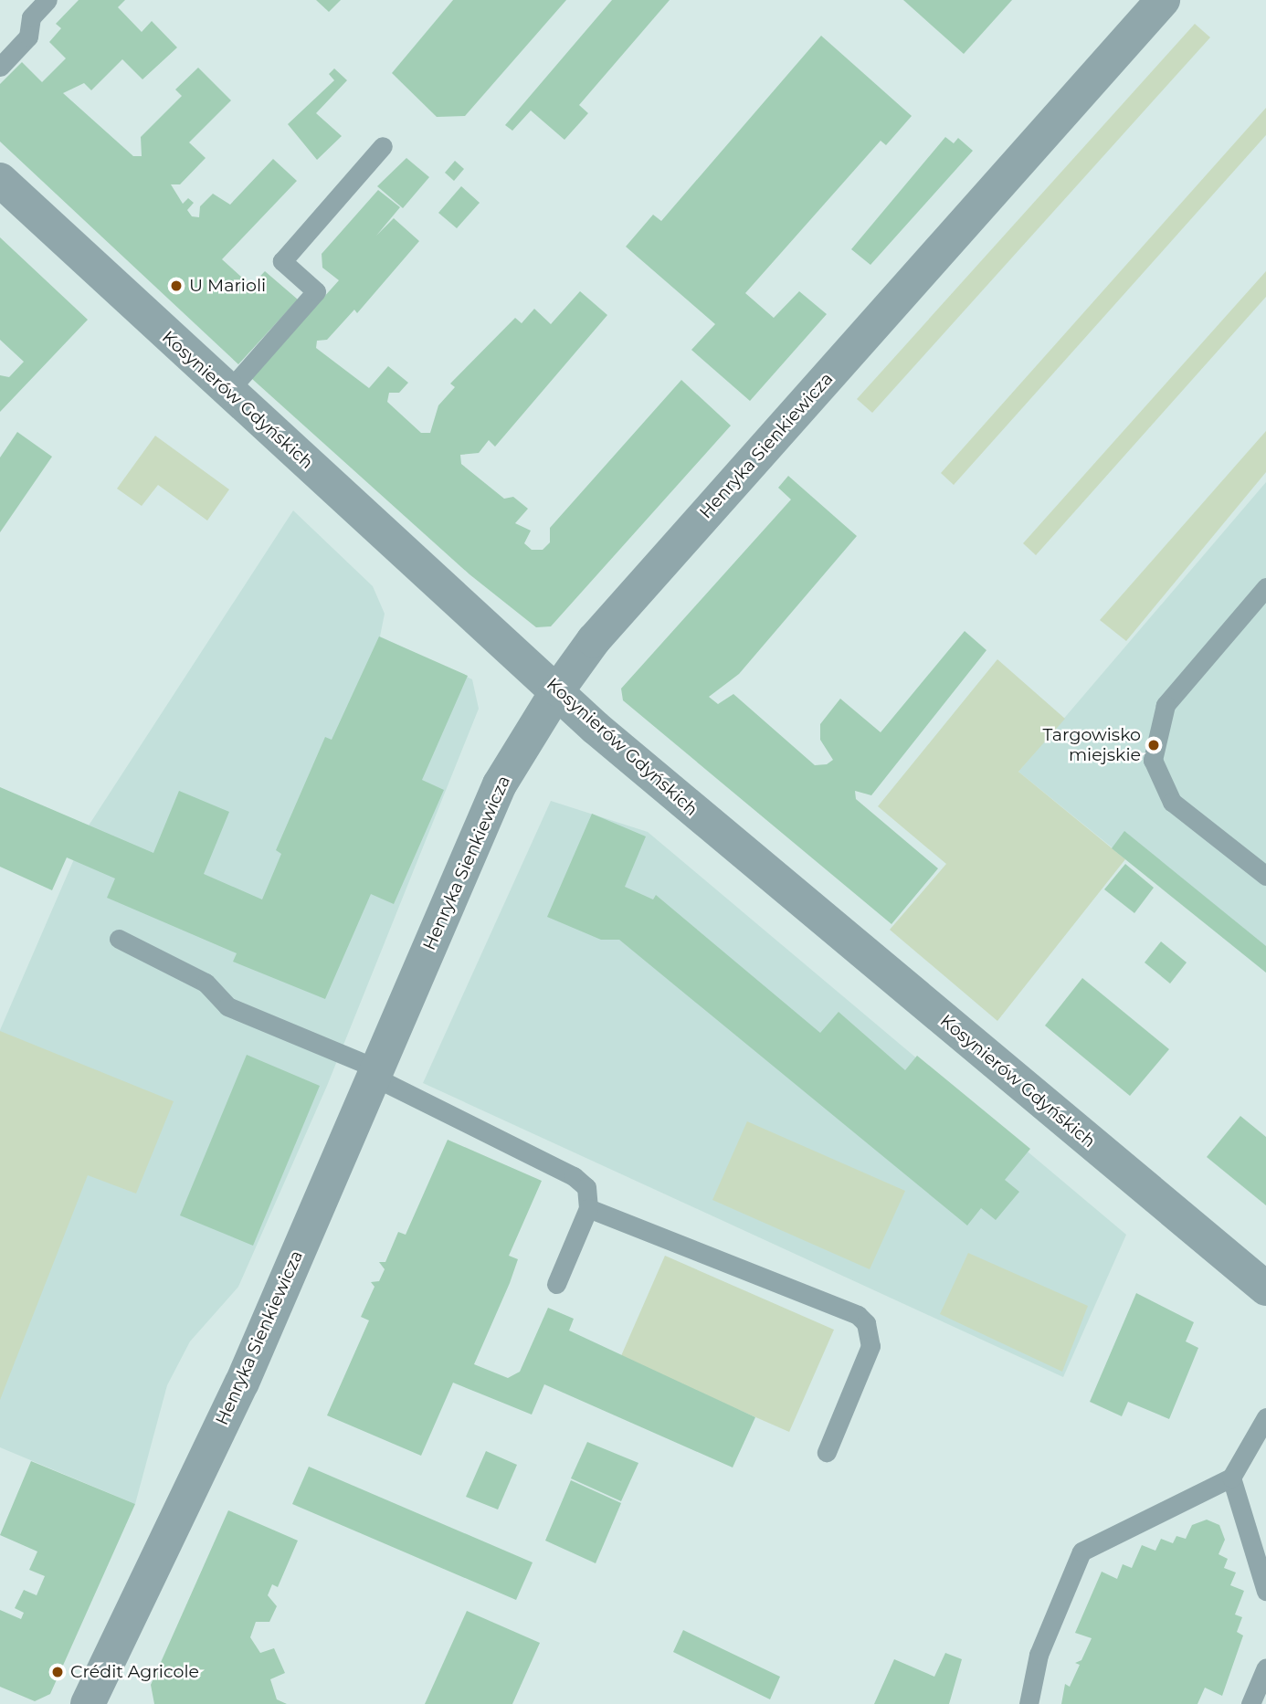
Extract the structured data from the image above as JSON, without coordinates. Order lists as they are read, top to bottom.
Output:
{
  "streets": {
    "street": ["Kosynierów Gdyńskich", "Henryka Sienkiewicza"]
  },
  "crossings": [
    ["Kosynierów Gdyńskich", "Henryka Sienkiewicza"]
  ],
  "places": ["U Marioli", "Targowisko miejskie", "Crédit Agricole"]
}
